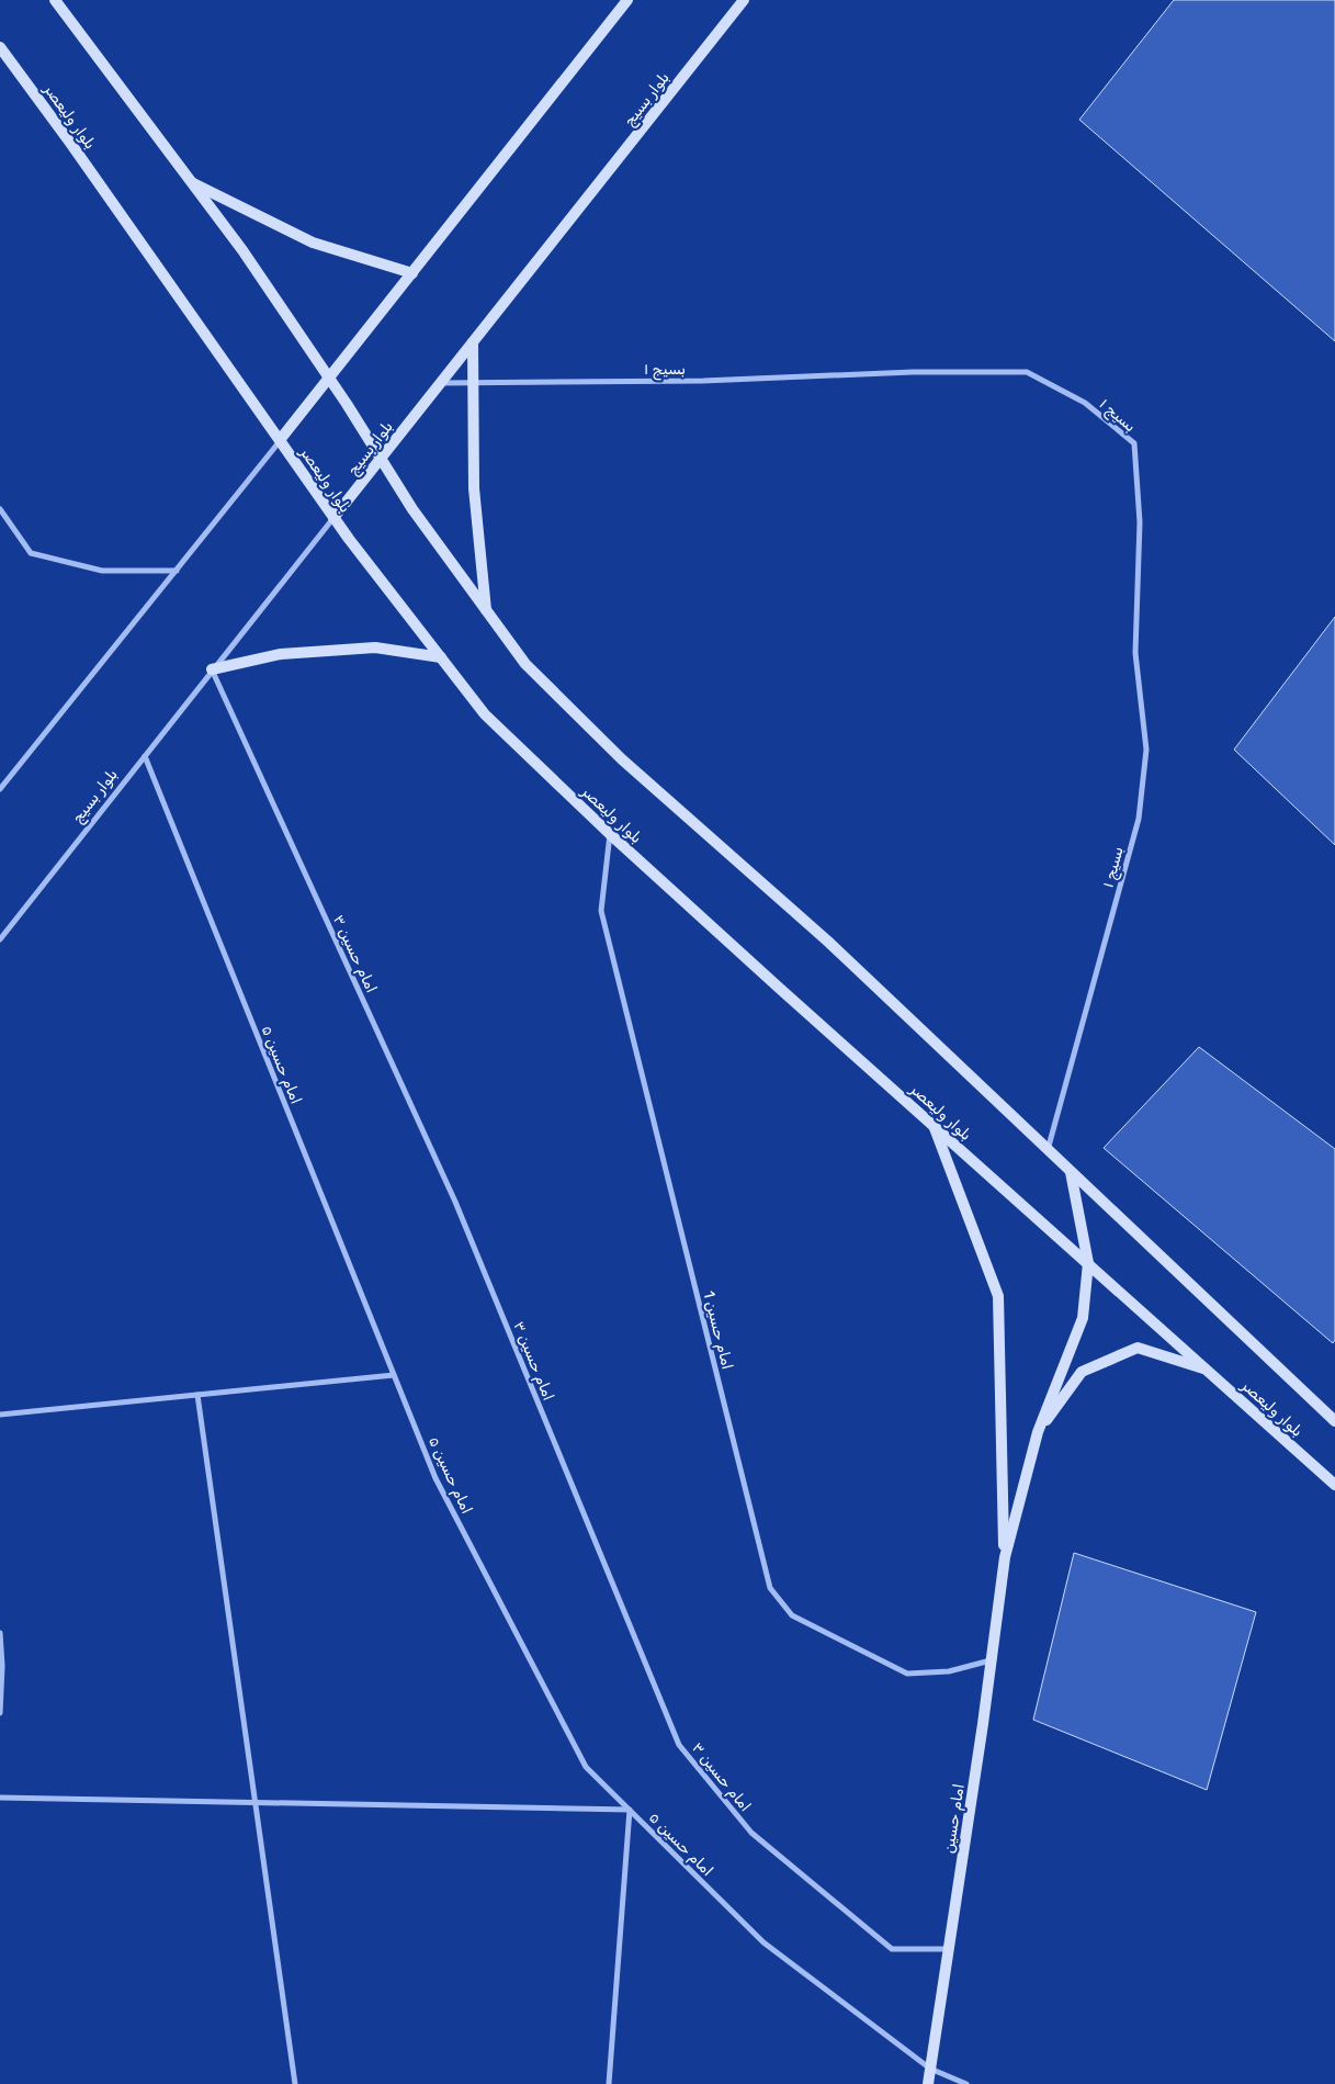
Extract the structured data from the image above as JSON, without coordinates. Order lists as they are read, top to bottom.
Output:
{
  "streets": {
    "street": [
      "بلوار بسیج",
      "بلوار ولیعصر",
      "بسیج ۱",
      "امام حسین ۳",
      "امام حسین ۵",
      "امام حسین 1",
      "امام حسین"
    ]
  },
  "crossings": [
    ["بلوار بسیج", "بلوار ولیعصر"],
    ["بلوار بسیج", "بسیج ۱"],
    ["بلوار بسیج", "امام حسین ۳"],
    ["بلوار بسیج", "امام حسین ۵"],
    ["بلوار ولیعصر", "امام حسین 1"],
    ["امام حسین ۳", "امام حسین"],
    ["امام حسین ۵", "امام حسین"],
    ["امام حسین 1", "امام حسین"]
  ]
}
